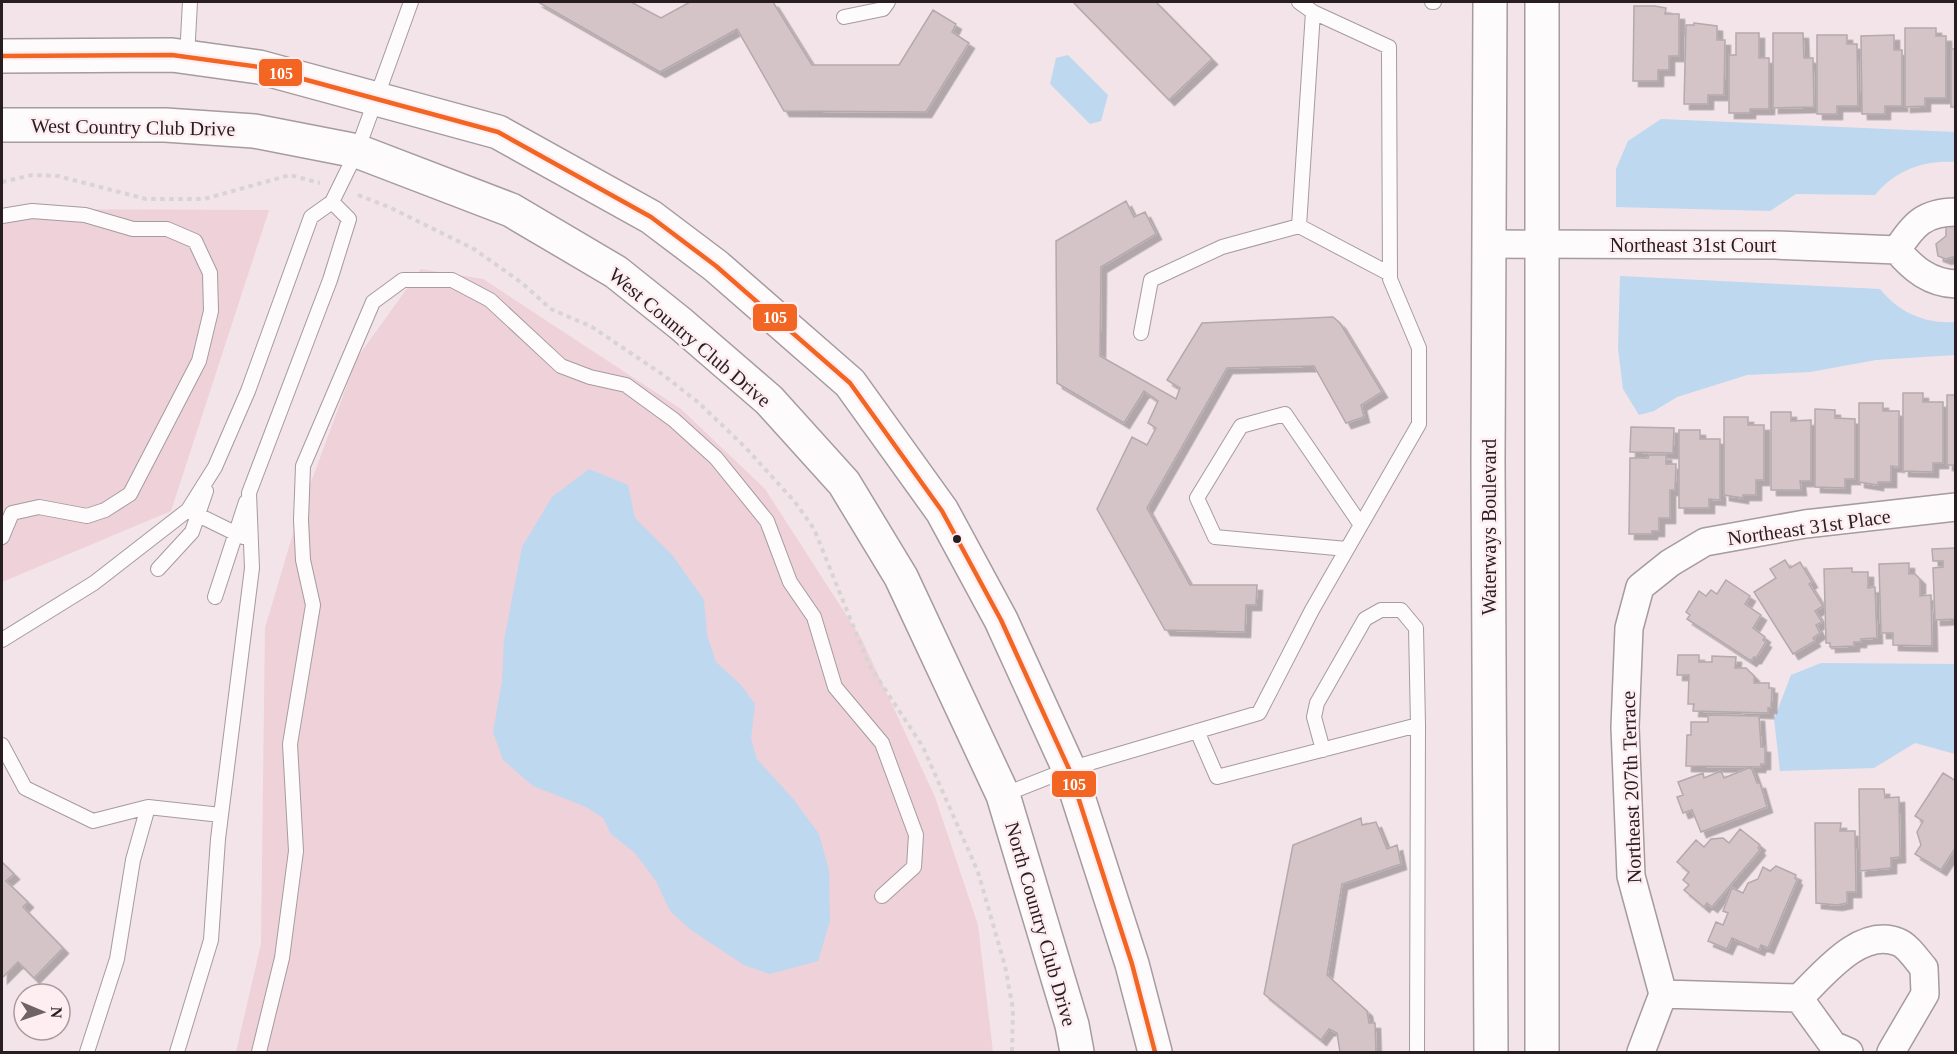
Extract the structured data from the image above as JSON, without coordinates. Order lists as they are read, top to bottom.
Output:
{
  "streets": {
    "street": [
      "West Country Club Drive",
      "Northeast 31st Court",
      "Waterways Boulevard",
      "Northeast 31st Place",
      "Northeast 207th Terrace",
      "North Country Club Drive"
    ]
  },
  "crossings": [
    ["West Country Club Drive", "North Country Club Drive"],
    ["Northeast 31st Court", "Waterways Boulevard"],
    ["Northeast 31st Place", "Northeast 207th Terrace"]
  ],
  "lines": ["transit line 105"],
  "north": "right"
}
